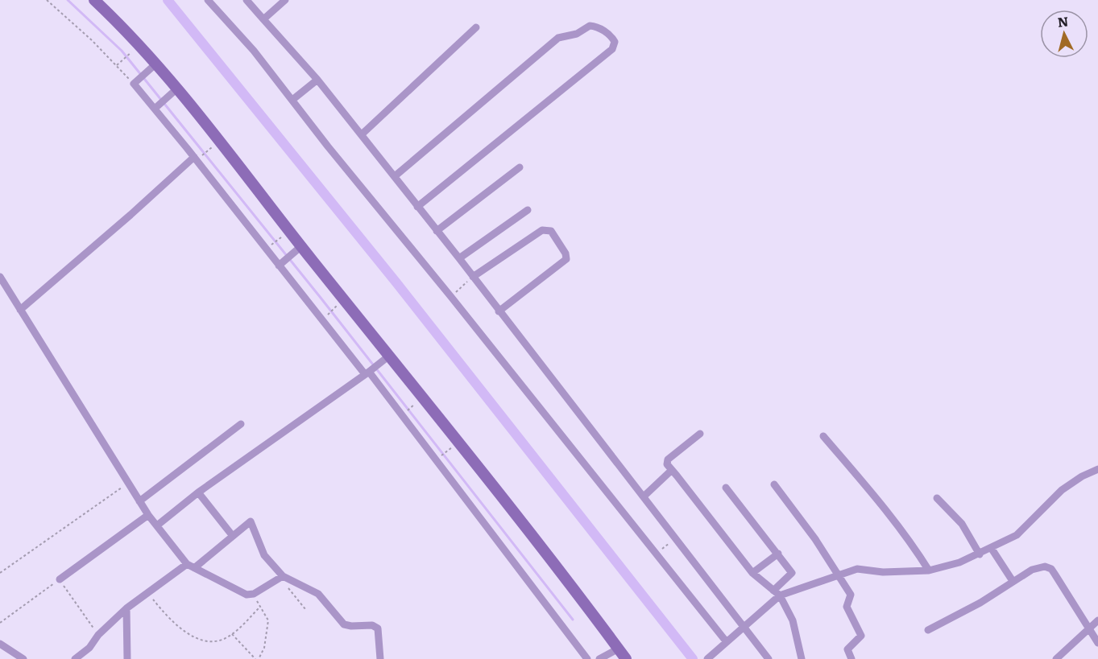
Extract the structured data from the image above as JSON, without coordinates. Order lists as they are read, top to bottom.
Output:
{
  "north": "top"
}
